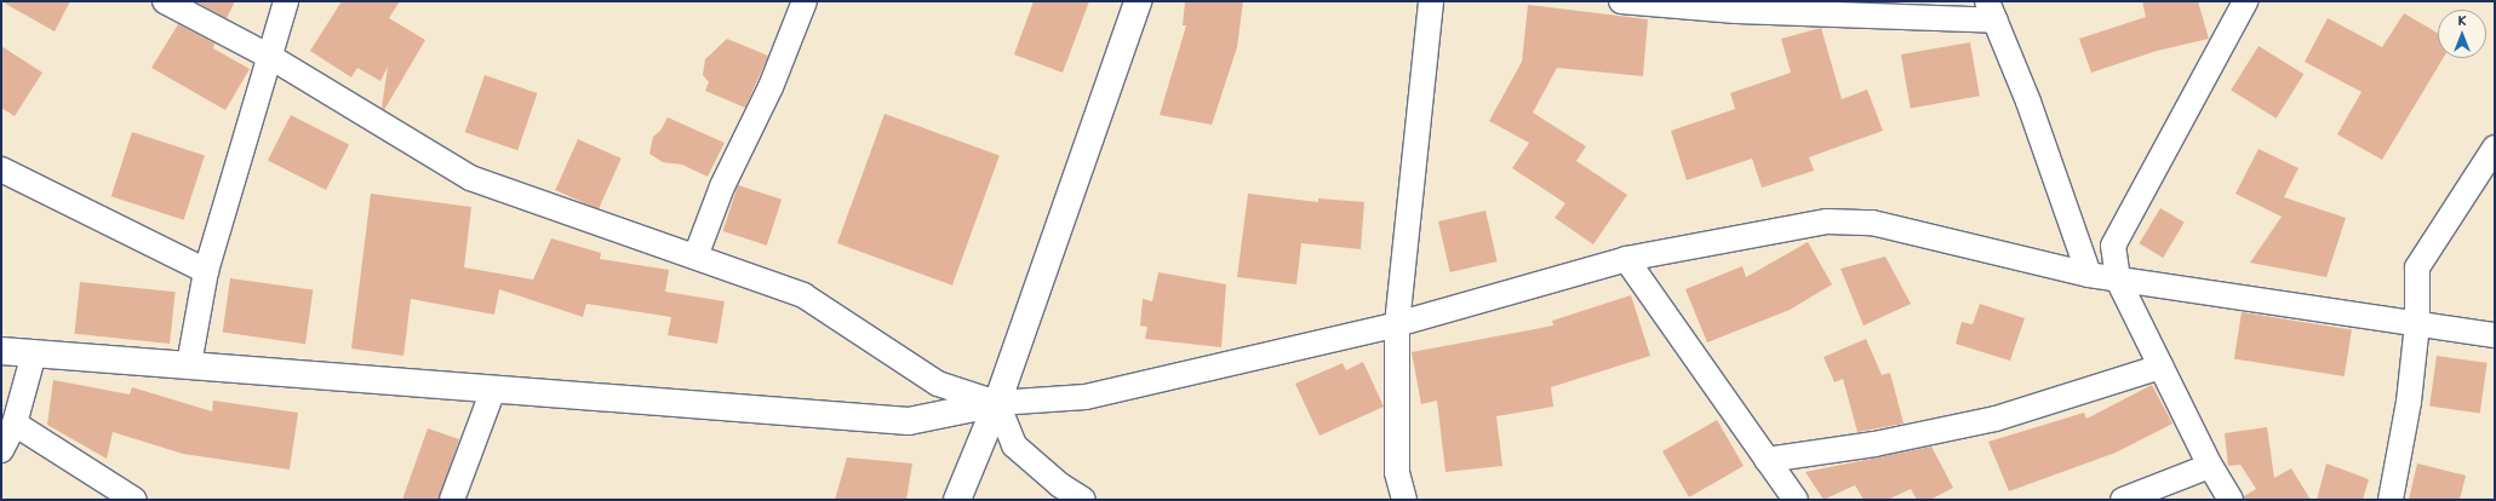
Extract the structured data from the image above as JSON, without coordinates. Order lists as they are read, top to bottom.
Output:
{
  "north": "top"
}
